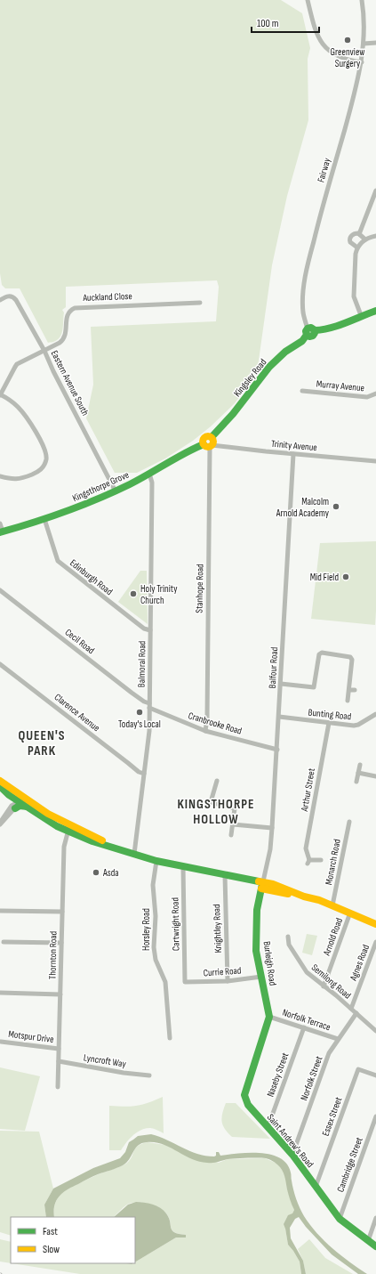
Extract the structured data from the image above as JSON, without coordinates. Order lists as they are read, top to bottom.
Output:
{
  "streets": {
    "main road": [
      "Kingsley Road",
      "Kingsthorpe Grove",
      "Burleigh Road",
      "Saint Andrew's Road"
    ],
    "street": [
      "Fairway",
      "Auckland Close",
      "Eastern Avenue South",
      "Murray Avenue",
      "Trinity Avenue",
      "Edinburgh Road",
      "Stanhope Road",
      "Cecil Road",
      "Balmoral Road",
      "Balfour Road",
      "Clarence Avenue",
      "Bunting Road",
      "Cranbrooke Road",
      "Arthur Street",
      "Monarch Road",
      "Cartwright Road",
      "Knightley Road",
      "Horsley Road",
      "Arnold Road",
      "Thornton Road",
      "Agnes Road",
      "Currie Road",
      "Semilong Road",
      "Norfolk Terrace",
      "Motspur Drive",
      "Lyncroft Way",
      "Naseby Street",
      "Norfolk Street",
      "Essex Street",
      "Cambridge Street"
    ]
  },
  "crossings": [
    ["Fairway", "Kingsley Road"],
    ["Auckland Close", "Eastern Avenue South"],
    ["Kingsley Road", "Trinity Avenue"],
    ["Kingsley Road", "Kingsthorpe Grove"],
    ["Kingsley Road", "Stanhope Road"],
    ["Eastern Avenue South", "Kingsthorpe Grove"],
    ["Trinity Avenue", "Kingsthorpe Grove"],
    ["Trinity Avenue", "Stanhope Road"],
    ["Trinity Avenue", "Balfour Road"],
    ["Kingsthorpe Grove", "Edinburgh Road"],
    ["Kingsthorpe Grove", "Stanhope Road"],
    ["Kingsthorpe Grove", "Balmoral Road"],
    ["Edinburgh Road", "Balmoral Road"],
    ["Stanhope Road", "Cranbrooke Road"],
    ["Cecil Road", "Balmoral Road"],
    ["Cecil Road", "Cranbrooke Road"],
    ["Balmoral Road", "Clarence Avenue"],
    ["Balmoral Road", "Cranbrooke Road"],
    ["Balfour Road", "Bunting Road"],
    ["Balfour Road", "Cranbrooke Road"],
    ["Balfour Road", "Burleigh Road"],
    ["Bunting Road", "Arthur Street"],
    ["Cartwright Road", "Currie Road"],
    ["Knightley Road", "Currie Road"],
    ["Arnold Road", "Semilong Road"],
    ["Thornton Road", "Motspur Drive"],
    ["Thornton Road", "Lyncroft Way"],
    ["Agnes Road", "Semilong Road"],
    ["Burleigh Road", "Currie Road"],
    ["Burleigh Road", "Norfolk Terrace"],
    ["Burleigh Road", "Saint Andrew's Road"],
    ["Semilong Road", "Norfolk Street"],
    ["Norfolk Terrace", "Naseby Street"],
    ["Norfolk Terrace", "Norfolk Street"],
    ["Naseby Street", "Saint Andrew's Road"],
    ["Norfolk Street", "Saint Andrew's Road"],
    ["Essex Street", "Saint Andrew's Road"],
    ["Saint Andrew's Road", "Cambridge Street"]
  ],
  "districts": ["QUEEN'S PARK", "KINGSTHORPE HOLLOW"],
  "places": [
    "Greenview Surgery",
    "Malcolm Arnold Academy",
    "Mid Field",
    "Holy Trinity Church",
    "Today's Local",
    "Asda"
  ],
  "legend": ["Fast", "Slow"],
  "scale_bar": "100 m"
}
